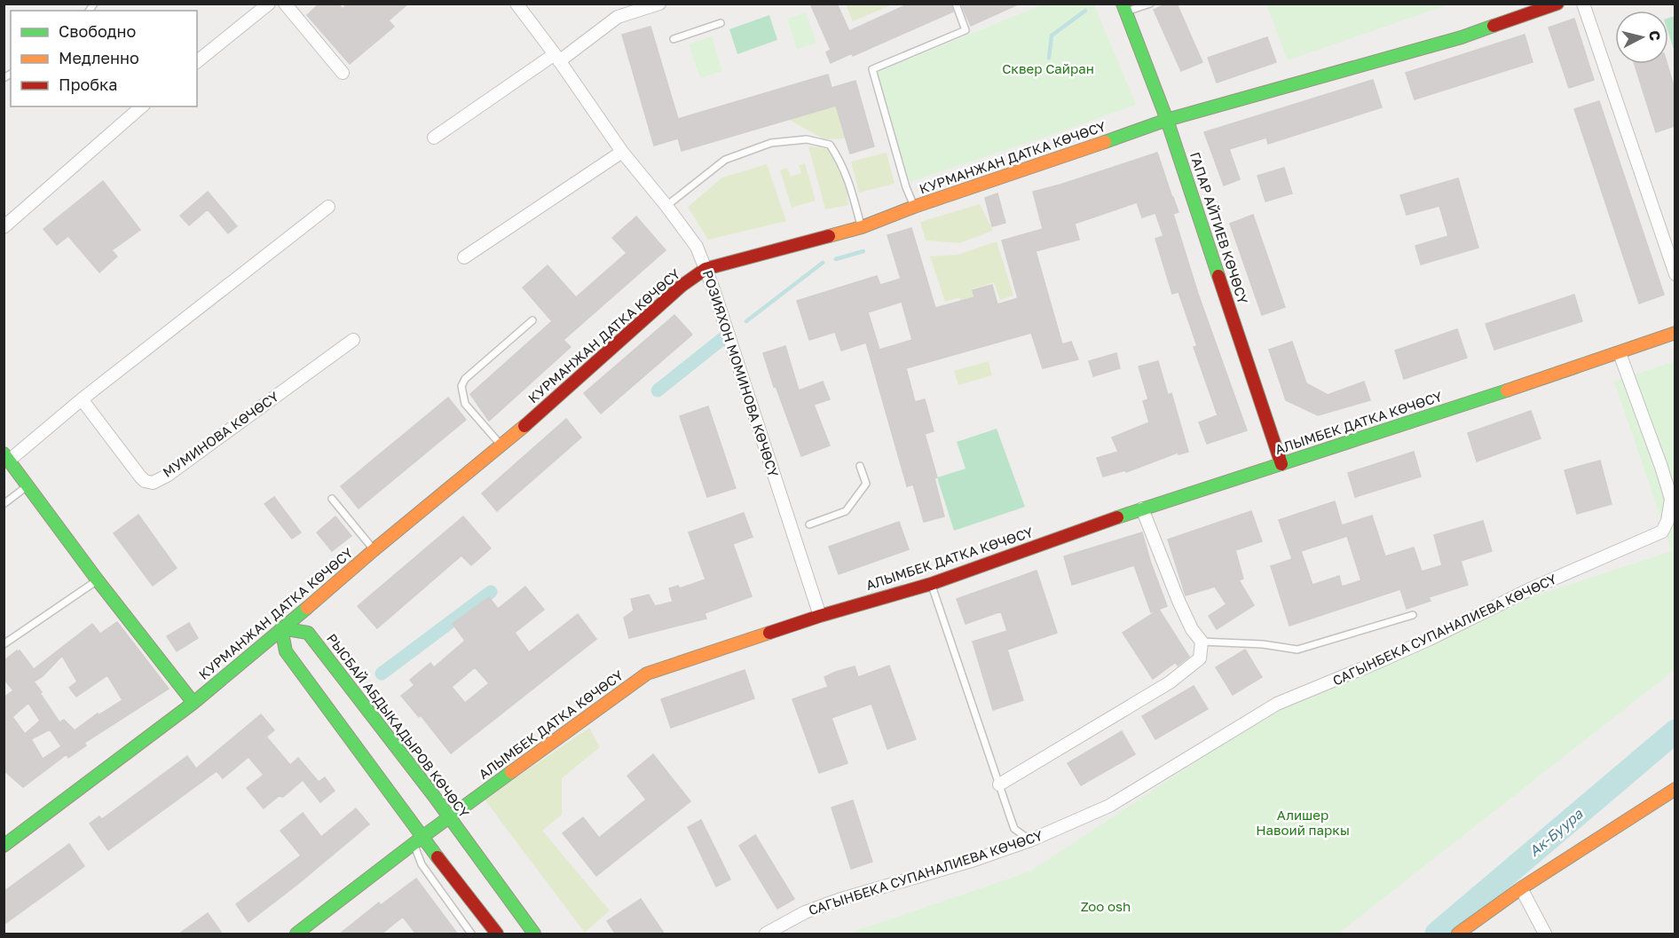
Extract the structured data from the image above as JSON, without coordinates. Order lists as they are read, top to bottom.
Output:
{
  "streets": {
    "main road": [
      "КУРМАНЖАН ДАТКА КӨЧӨСҮ",
      "ГАПАР АЙТИЕВ КӨЧӨСҮ",
      "АЛЫМБЕК ДАТКА КӨЧӨСҮ",
      "РЫСБАЙ АБДЫКАДЫРОВ КӨЧӨСҮ"
    ],
    "street": ["РОЗИЯХОН МОМИНОВА КӨЧӨСҮ", "МУМИНОВА КӨЧӨСҮ", "САГЫНБЕКА СУПАНАЛИЕВА КӨЧӨСҮ"]
  },
  "crossings": [
    ["КУРМАНЖАН ДАТКА КӨЧӨСҮ", "ГАПАР АЙТИЕВ КӨЧӨСҮ"],
    ["КУРМАНЖАН ДАТКА КӨЧӨСҮ", "РОЗИЯХОН МОМИНОВА КӨЧӨСҮ"],
    ["КУРМАНЖАН ДАТКА КӨЧӨСҮ", "РЫСБАЙ АБДЫКАДЫРОВ КӨЧӨСҮ"],
    ["ГАПАР АЙТИЕВ КӨЧӨСҮ", "АЛЫМБЕК ДАТКА КӨЧӨСҮ"],
    ["РОЗИЯХОН МОМИНОВА КӨЧӨСҮ", "АЛЫМБЕК ДАТКА КӨЧӨСҮ"],
    ["АЛЫМБЕК ДАТКА КӨЧӨСҮ", "САГЫНБЕКА СУПАНАЛИЕВА КӨЧӨСҮ"],
    ["АЛЫМБЕК ДАТКА КӨЧӨСҮ", "РЫСБАЙ АБДЫКАДЫРОВ КӨЧӨСҮ"]
  ],
  "water": ["Ак-Буура"],
  "parks": ["Сквер Сайран", "Алишер Навоий паркы", "Zoo osh"],
  "legend": ["Свободно", "Медленно", "Пробка"],
  "north": "right"
}
